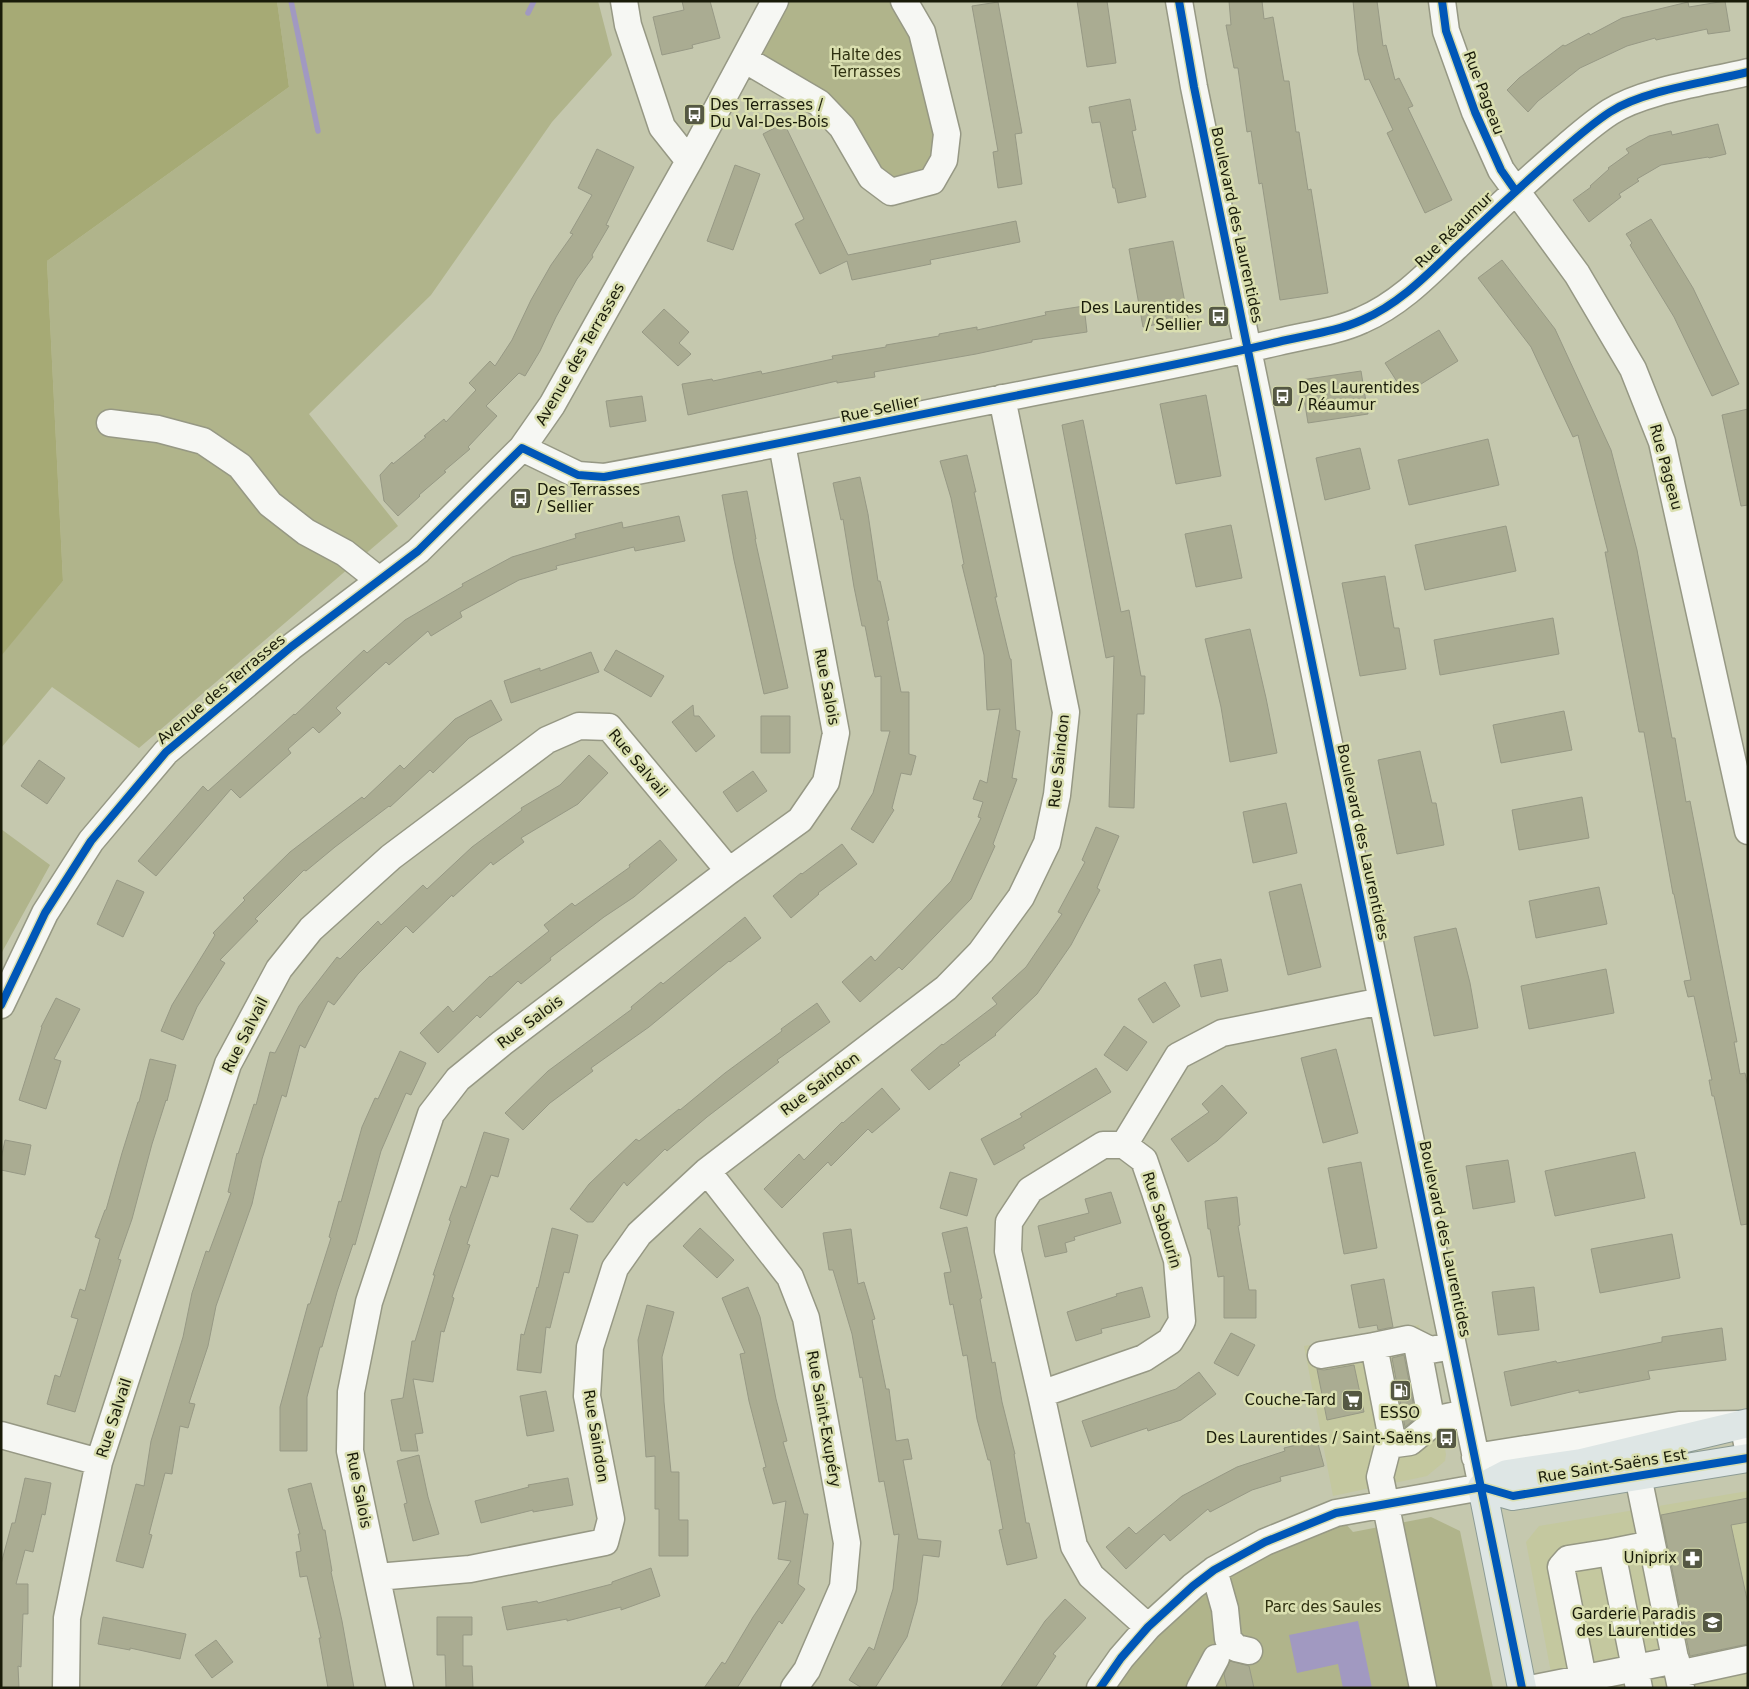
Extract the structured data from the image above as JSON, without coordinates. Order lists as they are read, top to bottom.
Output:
{
  "streets": {
    "main road": ["Boulevard des Laurentides", "Rue Saint-Saëns Est"],
    "street": [
      "Rue Pageau",
      "Rue Réaumur",
      "Avenue des Terrasses",
      "Rue Sellier",
      "Rue Salois",
      "Rue Saindon",
      "Rue Salvail",
      "Rue Sabourin",
      "Rue Saint-Exupéry"
    ]
  },
  "crossings": [
    ["Rue Pageau", "Rue Réaumur"],
    ["Boulevard des Laurentides", "Rue Réaumur"],
    ["Boulevard des Laurentides", "Rue Sellier"],
    ["Boulevard des Laurentides", "Rue Saint-Saëns Est"],
    ["Rue Réaumur", "Rue Sellier"],
    ["Avenue des Terrasses", "Rue Sellier"],
    ["Rue Sellier", "Rue Salois"],
    ["Rue Sellier", "Rue Saindon"],
    ["Rue Salois", "Rue Saindon"],
    ["Rue Salois", "Rue Salvail"],
    ["Rue Saindon", "Rue Saint-Exupéry"]
  ],
  "parks": ["Halte des Terrasses", "Parc des Saules"],
  "places": {
    "bus stop": [
      "Des Terrasses / Du Val-Des-Bois",
      "Des Laurentides / Sellier",
      "Des Laurentides / Réaumur",
      "Des Terrasses / Sellier",
      "Des Laurentides / Saint-Saëns"
    ],
    "fuel station": ["ESSO"],
    "supermarket": ["Couche-Tard"],
    "pharmacy": ["Uniprix"],
    "school or university": ["Garderie Paradis des Laurentides"]
  }
}
